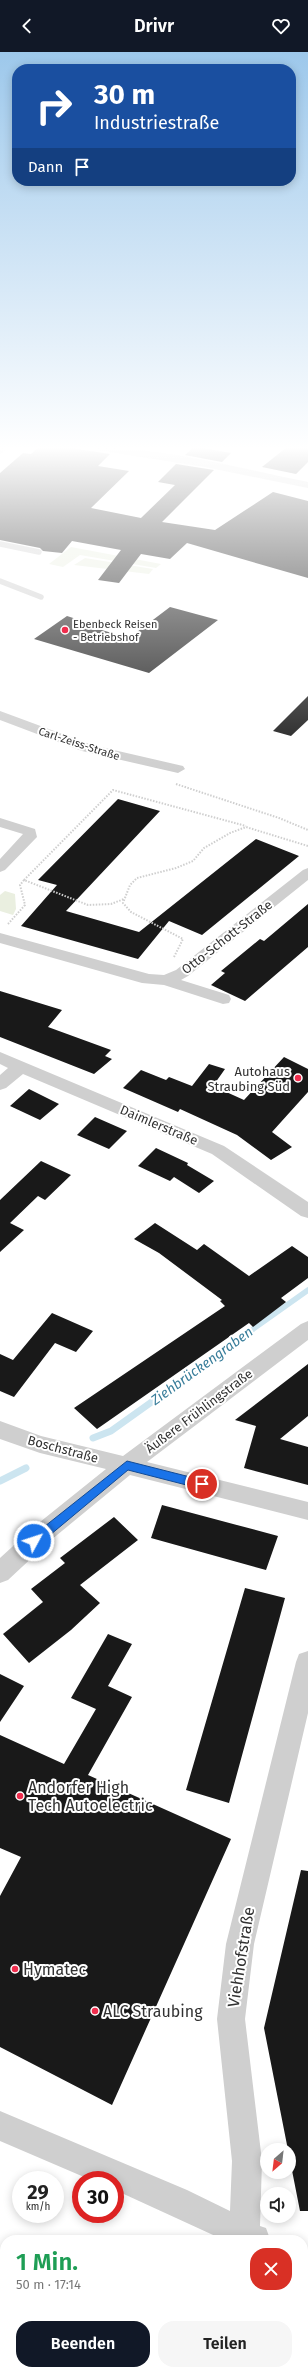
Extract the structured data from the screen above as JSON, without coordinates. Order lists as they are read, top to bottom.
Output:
{
  "streets": {
    "street": [
      "Carl-Zeiss-Straße",
      "Otto-Schott-Straße",
      "Daimlerstraße",
      "Äußere Frühlingstraße",
      "Boschstraße",
      "Viehhofstraße"
    ]
  },
  "crossings": [
    ["Äußere Frühlingstraße", "Boschstraße"]
  ],
  "water": ["Ziehbrückengraben"],
  "places": [
    "Ebenbeck Reisen - Betriebshof",
    "Autohaus Straubing Süd",
    "Andorfer High Tech Autoelectric",
    "Hymatec",
    "ALC Straubing"
  ],
  "north": "bottom left",
  "page": {
    "header": "Drivr",
    "turn": ["30 m", "Industriestraße"],
    "then": "Dann",
    "speed": "29 km/h",
    "limit": "30",
    "heading": ["1 Min.", "50 m · 17:14"],
    "buttons": ["Beenden", "Teilen"]
  }
}
